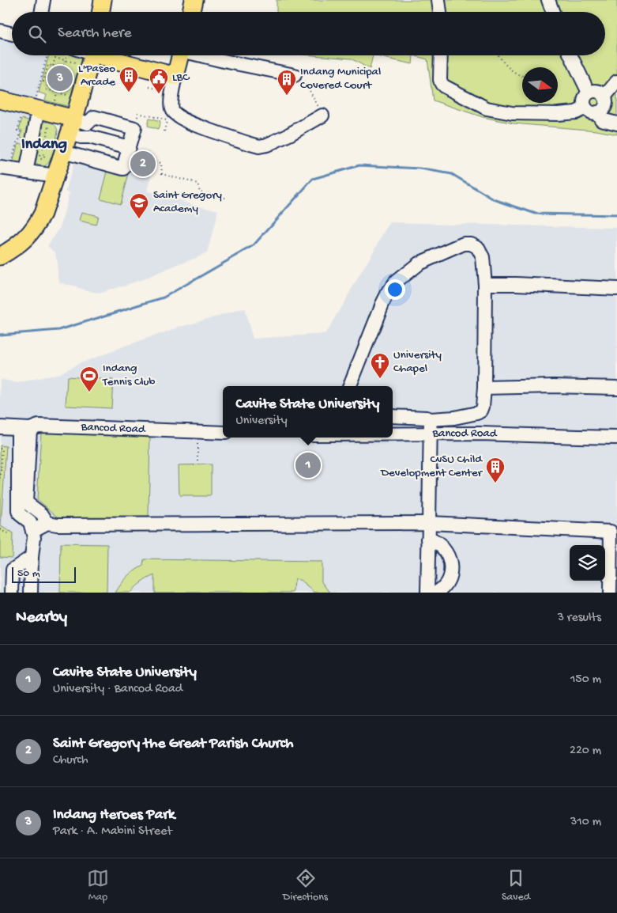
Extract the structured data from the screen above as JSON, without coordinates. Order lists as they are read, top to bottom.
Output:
{
  "streets": {
    "street": ["Bancod Road"]
  },
  "districts": ["Indang"],
  "places": {
    "building": ["L'Paseo Arcade", "Indang Municipal Covered Court", "CvSU Child Development Center"],
    "public building": ["LBC"],
    "school or university": ["Saint Gregory Academy"],
    "church": ["University Chapel"],
    "sports": ["Indang Tennis Club"]
  },
  "scale_bar": "50 m",
  "north": "right",
  "page": {
    "search": "Search here",
    "pins": ["3", "2", "1"],
    "popup": ["Cavite State University", "University"],
    "scale": "50 m",
    "heading": ["Nearby", "3 results"],
    "list": [
      {
        "mark": "1",
        "name": "Cavite State University",
        "note": "University · Bancod Road",
        "value": "150 m"
      },
      {
        "mark": "2",
        "name": "Saint Gregory the Great Parish Church",
        "note": "Church",
        "value": "220 m"
      },
      {
        "mark": "3",
        "name": "Indang Heroes Park",
        "note": "Park · A. Mabini Street",
        "value": "310 m"
      }
    ],
    "nav": ["Map", "Directions", "Saved"]
  }
}
